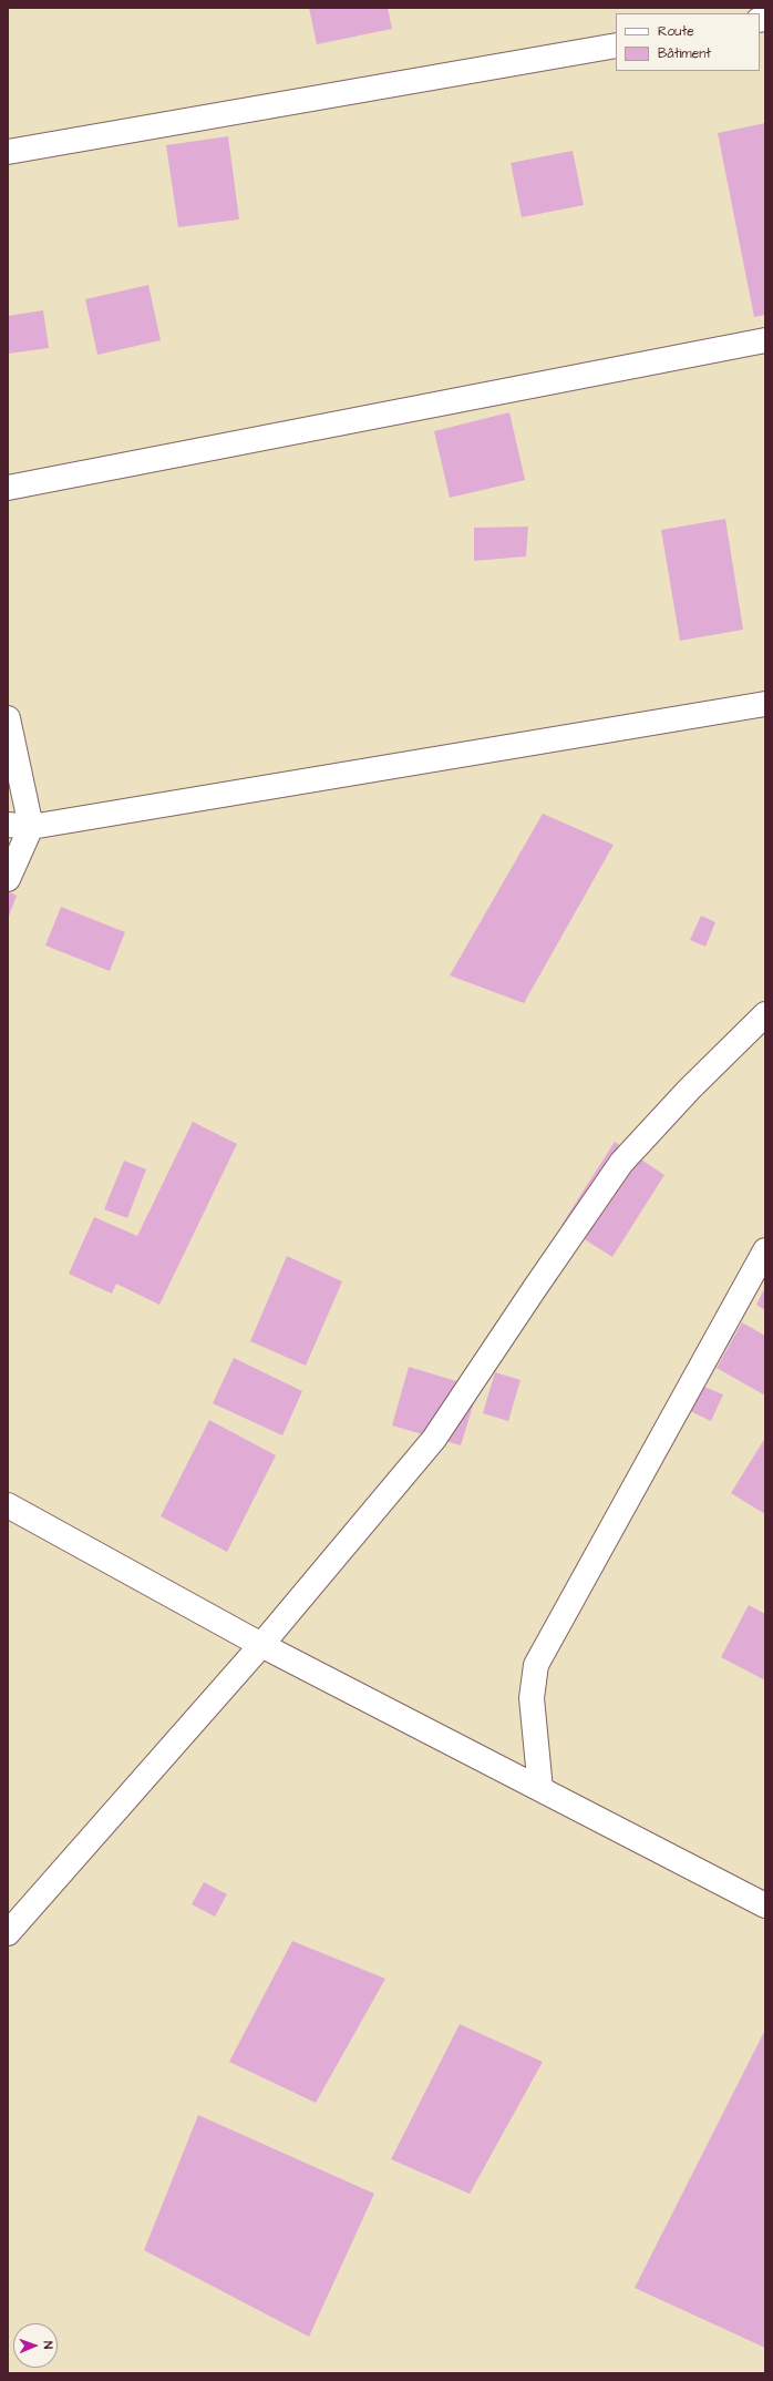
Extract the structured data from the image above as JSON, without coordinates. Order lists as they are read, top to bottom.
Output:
{
  "legend": ["Route", "Bâtiment"],
  "north": "right"
}
